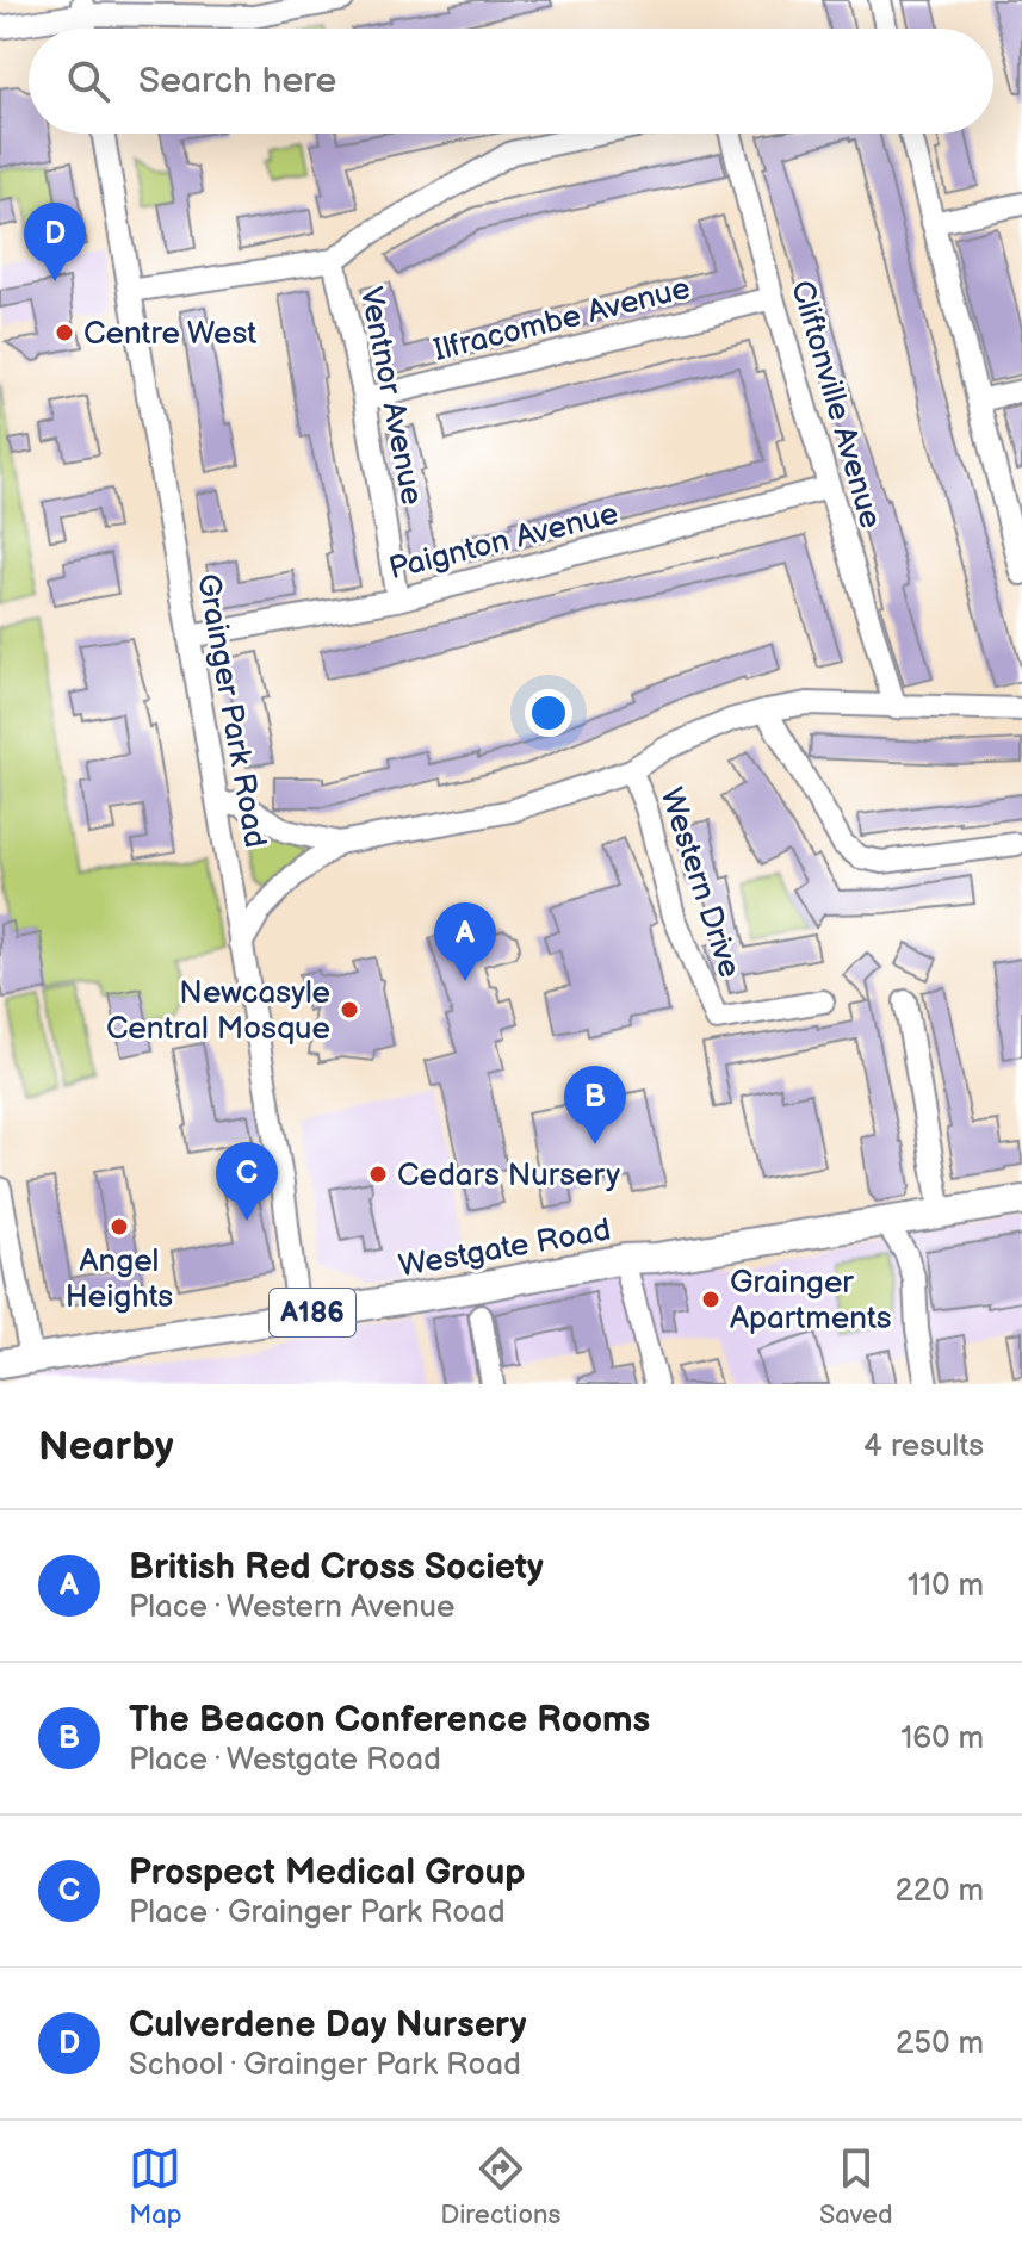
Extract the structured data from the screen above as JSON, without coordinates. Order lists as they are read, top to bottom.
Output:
{
  "streets": {
    "main road": ["Westgate Road", "A186"],
    "street": [
      "Ilfracombe Avenue",
      "Ventnor Avenue",
      "Cliftonville Avenue",
      "Paignton Avenue",
      "Grainger Park Road",
      "Western Drive"
    ]
  },
  "crossings": [
    ["Ilfracombe Avenue", "Ventnor Avenue"],
    ["Ilfracombe Avenue", "Cliftonville Avenue"],
    ["Ventnor Avenue", "Paignton Avenue"],
    ["Cliftonville Avenue", "Paignton Avenue"],
    ["Paignton Avenue", "Grainger Park Road"],
    ["Grainger Park Road", "Westgate Road"]
  ],
  "places": [
    "Centre West",
    "Newcasyle Central Mosque",
    "Cedars Nursery",
    "Angel Heights",
    "Grainger Apartments"
  ],
  "page": {
    "search": "Search here",
    "pins": [
      "D",
      "A",
      "B",
      "C"
    ],
    "heading": ["Nearby", "4 results"],
    "list": [
      {
        "mark": "A",
        "name": "British Red Cross Society",
        "note": "Place · Western Avenue",
        "value": "110 m"
      },
      {
        "mark": "B",
        "name": "The Beacon Conference Rooms",
        "note": "Place · Westgate Road",
        "value": "160 m"
      },
      {
        "mark": "C",
        "name": "Prospect Medical Group",
        "note": "Place · Grainger Park Road",
        "value": "220 m"
      },
      {
        "mark": "D",
        "name": "Culverdene Day Nursery",
        "note": "School · Grainger Park Road",
        "value": "250 m"
      }
    ],
    "nav": ["Map", "Directions", "Saved"]
  }
}
